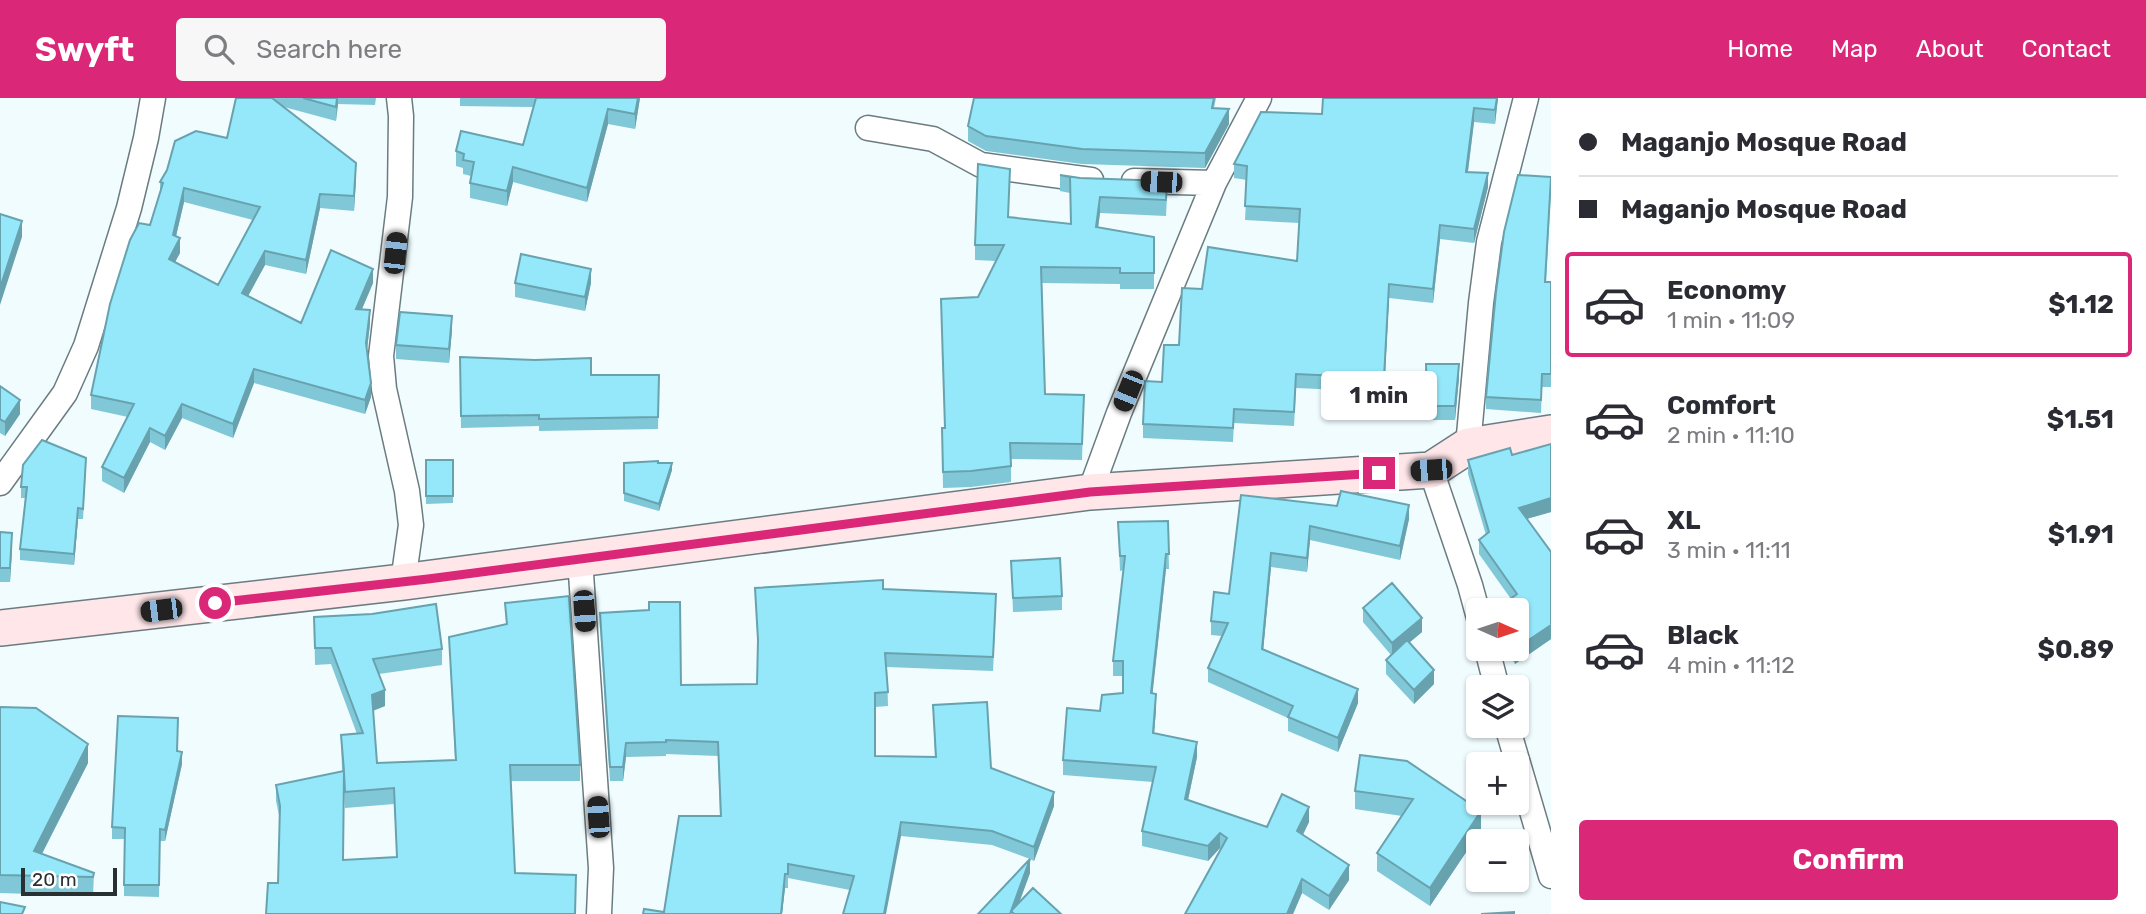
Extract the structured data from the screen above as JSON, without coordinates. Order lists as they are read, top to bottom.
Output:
{
  "scale_bar": "20 m",
  "north": "right",
  "page": {
    "header": "Swyft",
    "search": "Search here",
    "nav": [
      "Home",
      "Map",
      "About",
      "Contact"
    ],
    "banner": ["Maganjo Mosque Road", "Maganjo Mosque Road"],
    "list": [
      {
        "name": "Economy",
        "note": "1 min · 11:09",
        "value": "$1.12"
      },
      {
        "name": "Comfort",
        "note": "2 min · 11:10",
        "value": "$1.51"
      },
      {
        "name": "XL",
        "note": "3 min · 11:11",
        "value": "$1.91"
      },
      {
        "name": "Black",
        "note": "4 min · 11:12",
        "value": "$0.89"
      }
    ],
    "bubble": "1 min",
    "map_buttons": ["+", "−"],
    "buttons": "Confirm",
    "scale": "20 m"
  }
}
